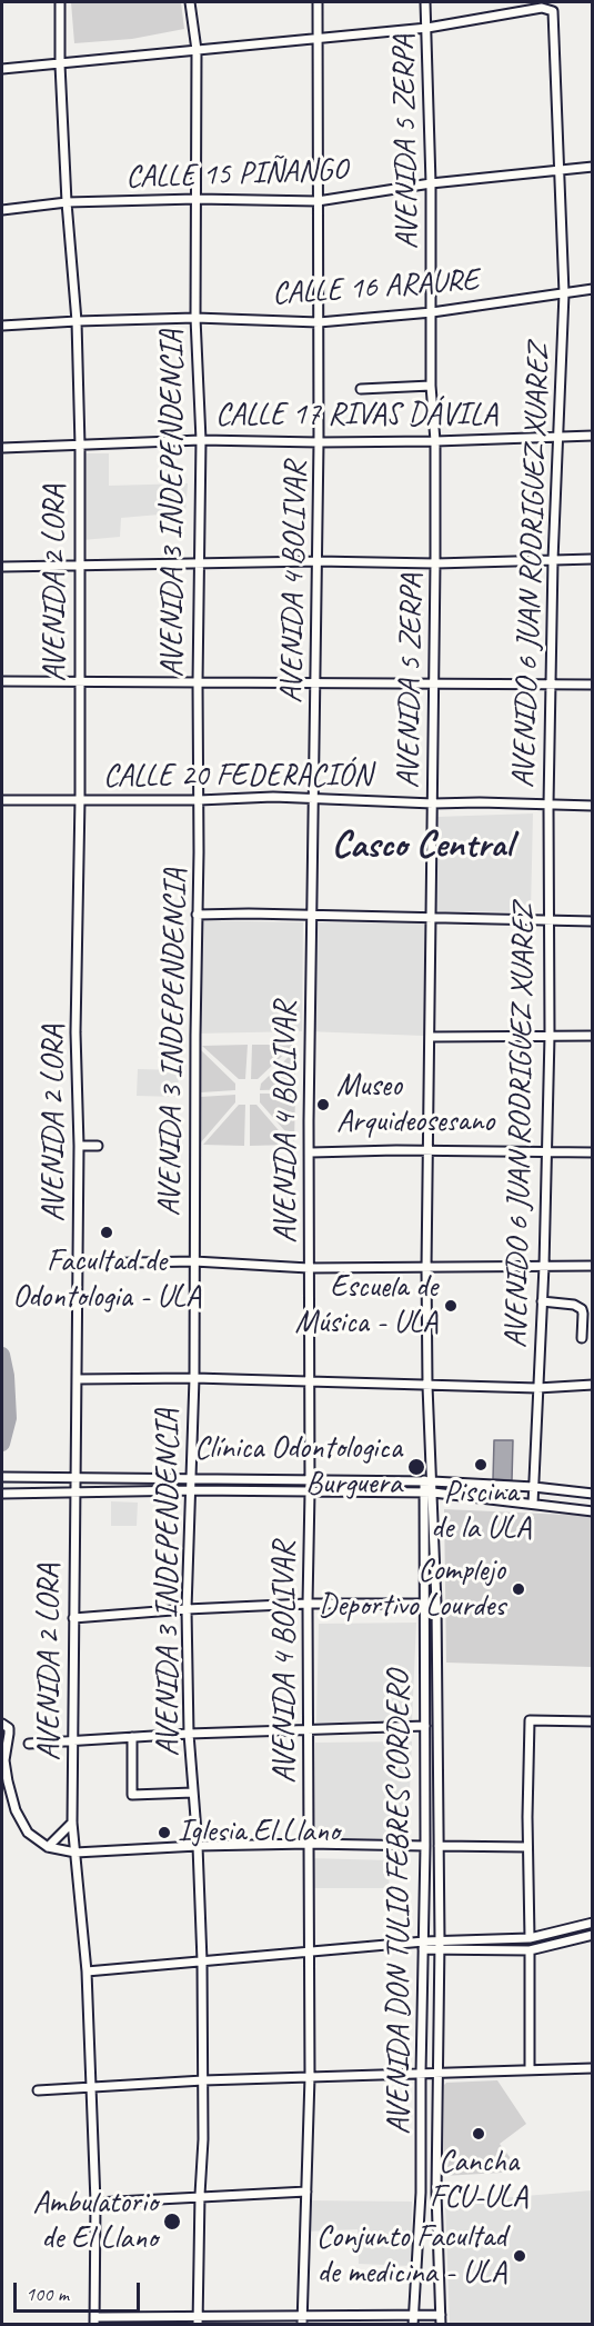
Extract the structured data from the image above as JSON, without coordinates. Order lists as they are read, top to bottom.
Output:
{
  "streets": {
    "street": [
      "AVENIDA 5 ZERPA",
      "CALLE 15 PIÑANGO",
      "CALLE 16 ARAURE",
      "CALLE 17 RIVAS DÁVILA",
      "AVENIDA 3 INDEPENDENCIA",
      "AVENIDO 6 JUAN RODRIGUEZ XUAREZ",
      "AVENIDA 4 BOLIVAR",
      "AVENIDA 2 LORA",
      "CALLE 20 FEDERACIÓN",
      "AVENIDA DON TULIO FEBRES CORDERO"
    ]
  },
  "crossings": [
    ["AVENIDA 5 ZERPA", "CALLE 15 PIÑANGO"],
    ["AVENIDA 5 ZERPA", "CALLE 16 ARAURE"],
    ["AVENIDA 5 ZERPA", "CALLE 17 RIVAS DÁVILA"],
    ["AVENIDA 5 ZERPA", "AVENIDO 6 JUAN RODRIGUEZ XUAREZ"],
    ["AVENIDA 5 ZERPA", "CALLE 20 FEDERACIÓN"],
    ["AVENIDA 5 ZERPA", "AVENIDA DON TULIO FEBRES CORDERO"],
    ["CALLE 15 PIÑANGO", "AVENIDA 3 INDEPENDENCIA"],
    ["CALLE 15 PIÑANGO", "AVENIDO 6 JUAN RODRIGUEZ XUAREZ"],
    ["CALLE 15 PIÑANGO", "AVENIDA 4 BOLIVAR"],
    ["CALLE 15 PIÑANGO", "AVENIDA 2 LORA"],
    ["CALLE 16 ARAURE", "AVENIDA 3 INDEPENDENCIA"],
    ["CALLE 16 ARAURE", "AVENIDO 6 JUAN RODRIGUEZ XUAREZ"],
    ["CALLE 16 ARAURE", "AVENIDA 4 BOLIVAR"],
    ["CALLE 16 ARAURE", "AVENIDA 2 LORA"],
    ["CALLE 17 RIVAS DÁVILA", "AVENIDA 3 INDEPENDENCIA"],
    ["CALLE 17 RIVAS DÁVILA", "AVENIDO 6 JUAN RODRIGUEZ XUAREZ"],
    ["CALLE 17 RIVAS DÁVILA", "AVENIDA 4 BOLIVAR"],
    ["CALLE 17 RIVAS DÁVILA", "AVENIDA 2 LORA"],
    ["AVENIDA 3 INDEPENDENCIA", "CALLE 20 FEDERACIÓN"],
    ["AVENIDO 6 JUAN RODRIGUEZ XUAREZ", "CALLE 20 FEDERACIÓN"],
    ["AVENIDA 4 BOLIVAR", "CALLE 20 FEDERACIÓN"],
    ["AVENIDA 2 LORA", "CALLE 20 FEDERACIÓN"]
  ],
  "districts": ["Casco Central"],
  "places": [
    "Museo Arquideosesano",
    "Facultad de Odontologia - ULA",
    "Escuela de Música - ULA",
    "Piscina de la ULA",
    "Clínica Odontologica Burguera",
    "Complejo Deportivo Lourdes",
    "Iglesia El Llano",
    "Cancha FCU-ULA",
    "Ambulatorio de El Llano",
    "Conjunto Facultad de medicina - ULA"
  ],
  "scale_bar": "100 m"
}
